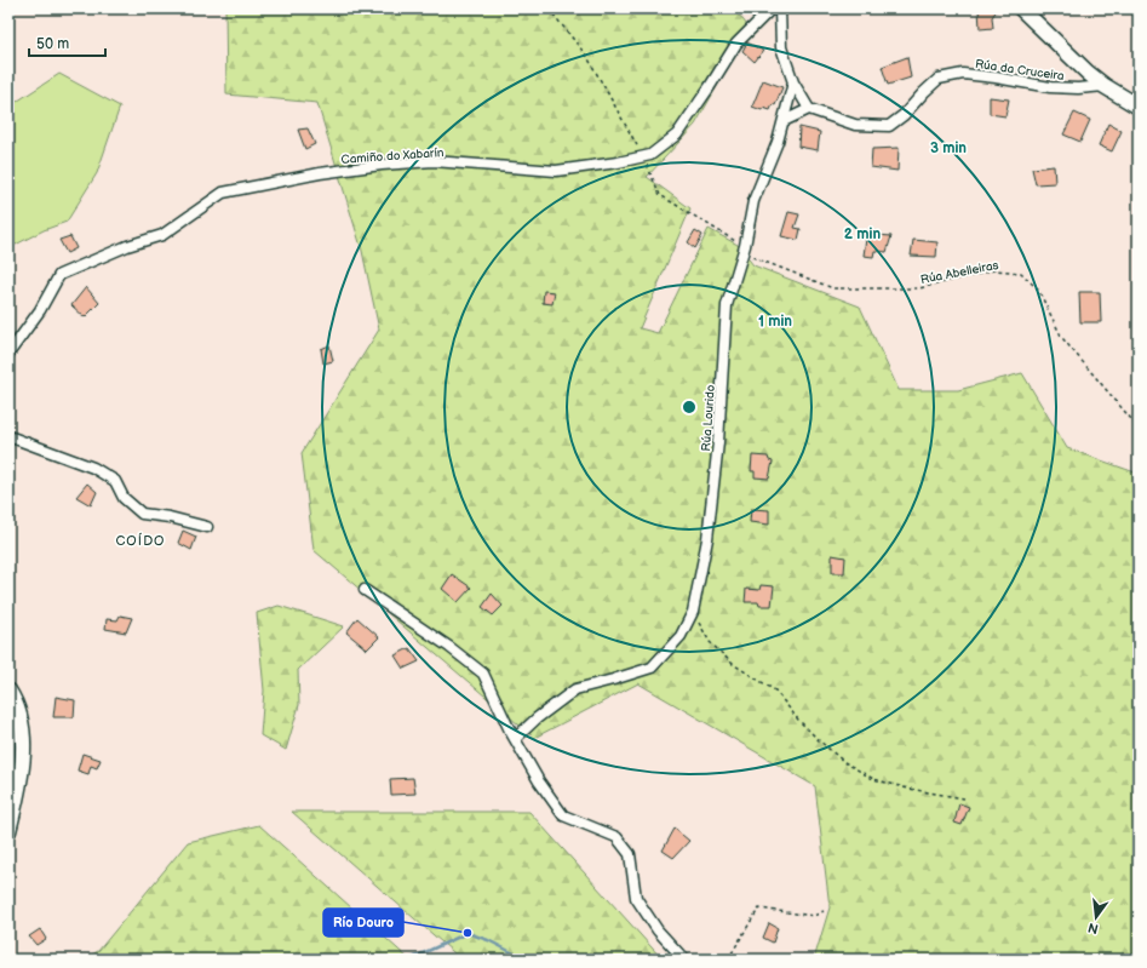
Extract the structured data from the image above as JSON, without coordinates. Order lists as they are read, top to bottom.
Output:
{
  "streets": {
    "street": ["Rúa da Cruceira", "Camiño do Xabarín", "Rúa Lourido"],
    "path": ["Rúa Abelleiras"]
  },
  "crossings": [
    ["Camiño do Xabarín", "Rúa Abelleiras"],
    ["Rúa Abelleiras", "Rúa Lourido"]
  ],
  "districts": ["COÍDO"],
  "places": ["Río Douro"],
  "scale_bar": "50 m",
  "north": "bottom",
  "rings": ["3 min", "2 min", "1 min"]
}
